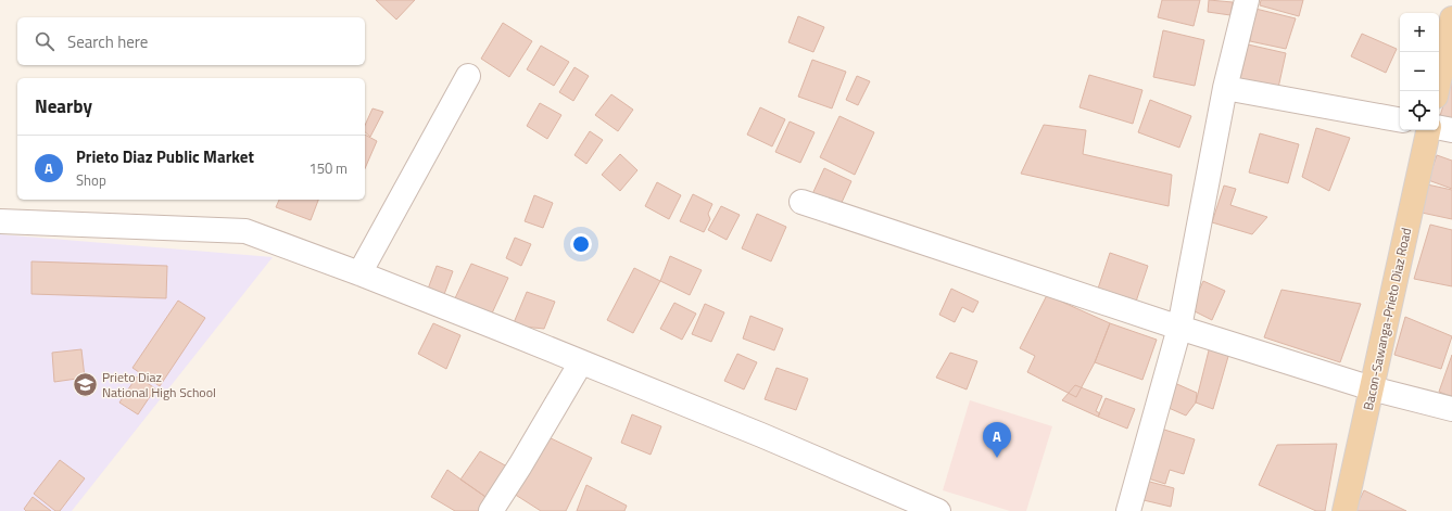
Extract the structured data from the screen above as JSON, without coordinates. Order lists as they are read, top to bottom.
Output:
{
  "streets": {
    "main road": ["Bacon-Sawanga-Prieto Diaz Road"]
  },
  "places": {
    "school or university": ["Prieto Diaz National High School"]
  },
  "page": {
    "map_buttons": ["+", "−"],
    "search": "Search here",
    "heading": "Nearby",
    "list": [
      {
        "mark": "A",
        "name": "Prieto Diaz Public Market",
        "note": "Shop",
        "value": "150 m"
      }
    ],
    "pins": "A"
  }
}
